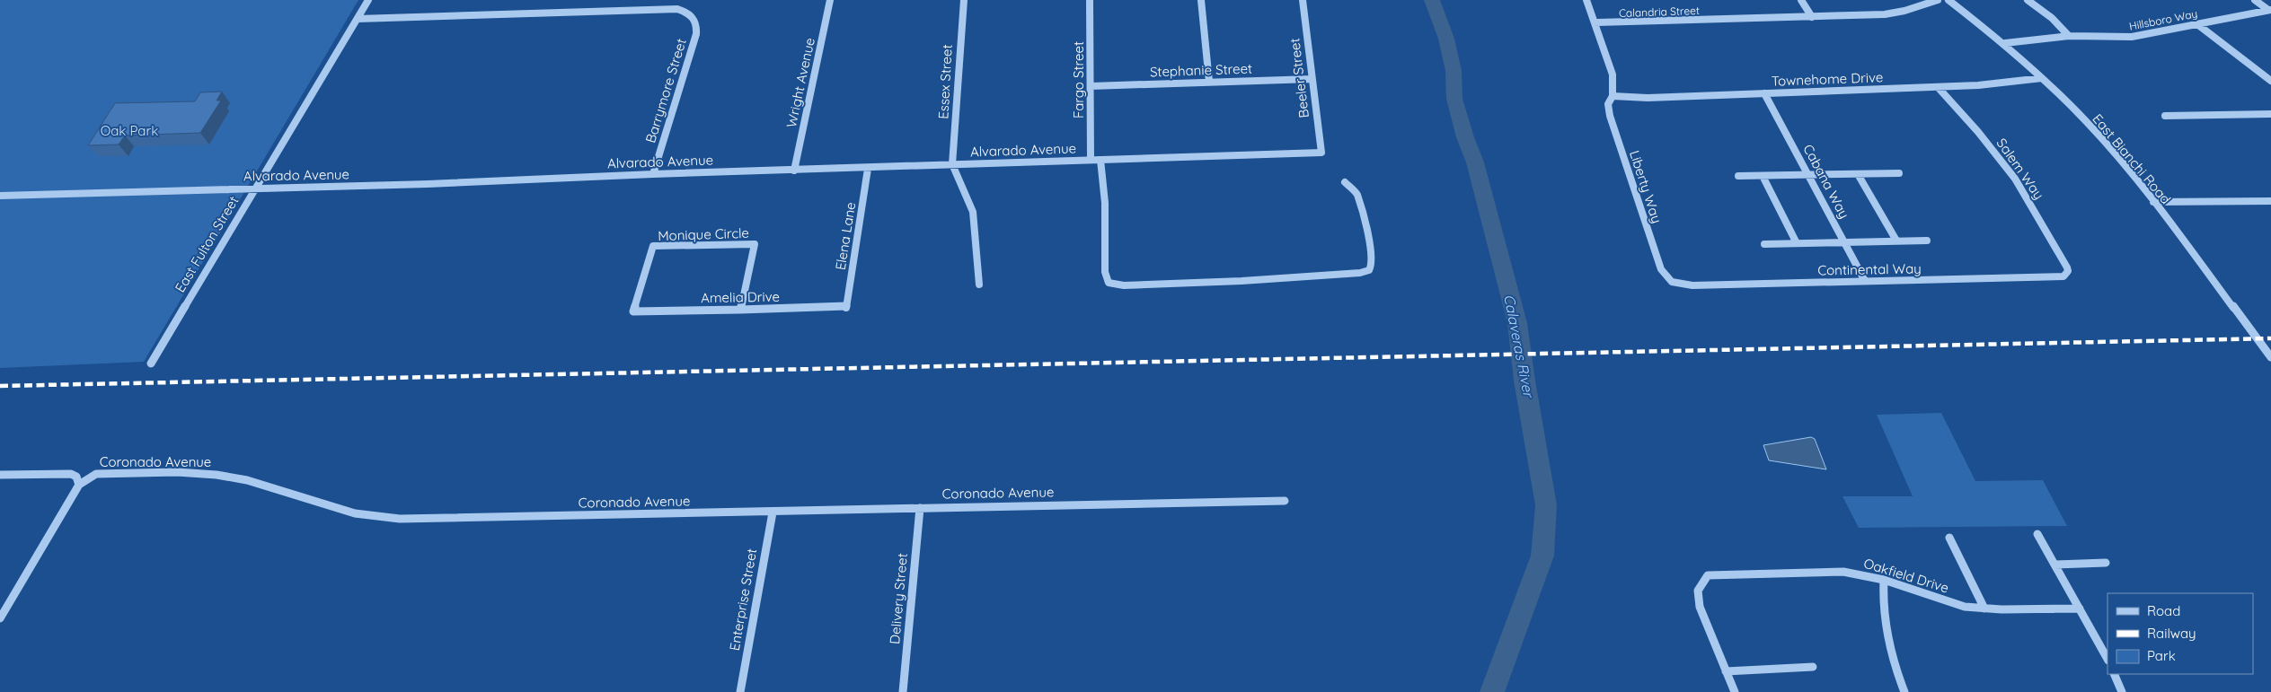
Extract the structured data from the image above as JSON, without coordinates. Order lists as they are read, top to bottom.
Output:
{
  "streets": {
    "street": [
      "Calandria Street",
      "Hillsboro Way",
      "Stephanie Street",
      "Beeler Street",
      "Townehome Drive",
      "Fargo Street",
      "Essex Street",
      "Wright Avenue",
      "Barrymore Street",
      "Alvarado Avenue",
      "East Bianchi Road",
      "Salem Way",
      "Cabana Way",
      "Liberty Way",
      "Monique Circle",
      "Elena Lane",
      "East Fulton Street",
      "Continental Way",
      "Amelia Drive",
      "Coronado Avenue",
      "Oakfield Drive",
      "Delivery Street",
      "Enterprise Street"
    ]
  },
  "crossings": [
    ["Calandria Street", "Liberty Way"],
    ["Hillsboro Way", "East Bianchi Road"],
    ["Stephanie Street", "Beeler Street"],
    ["Stephanie Street", "Fargo Street"],
    ["Beeler Street", "Alvarado Avenue"],
    ["Townehome Drive", "East Bianchi Road"],
    ["Townehome Drive", "Salem Way"],
    ["Townehome Drive", "Cabana Way"],
    ["Townehome Drive", "Liberty Way"],
    ["Fargo Street", "Alvarado Avenue"],
    ["Essex Street", "Alvarado Avenue"],
    ["Wright Avenue", "Alvarado Avenue"],
    ["Barrymore Street", "Alvarado Avenue"],
    ["Alvarado Avenue", "Elena Lane"],
    ["Alvarado Avenue", "East Fulton Street"],
    ["Salem Way", "Continental Way"],
    ["Cabana Way", "Continental Way"],
    ["Liberty Way", "Continental Way"],
    ["Monique Circle", "Amelia Drive"],
    ["Elena Lane", "Amelia Drive"],
    ["Coronado Avenue", "Delivery Street"],
    ["Coronado Avenue", "Enterprise Street"]
  ],
  "water": ["Calaveras River"],
  "parks": ["Oak Park"],
  "legend": ["Road", "Railway", "Park"]
}
